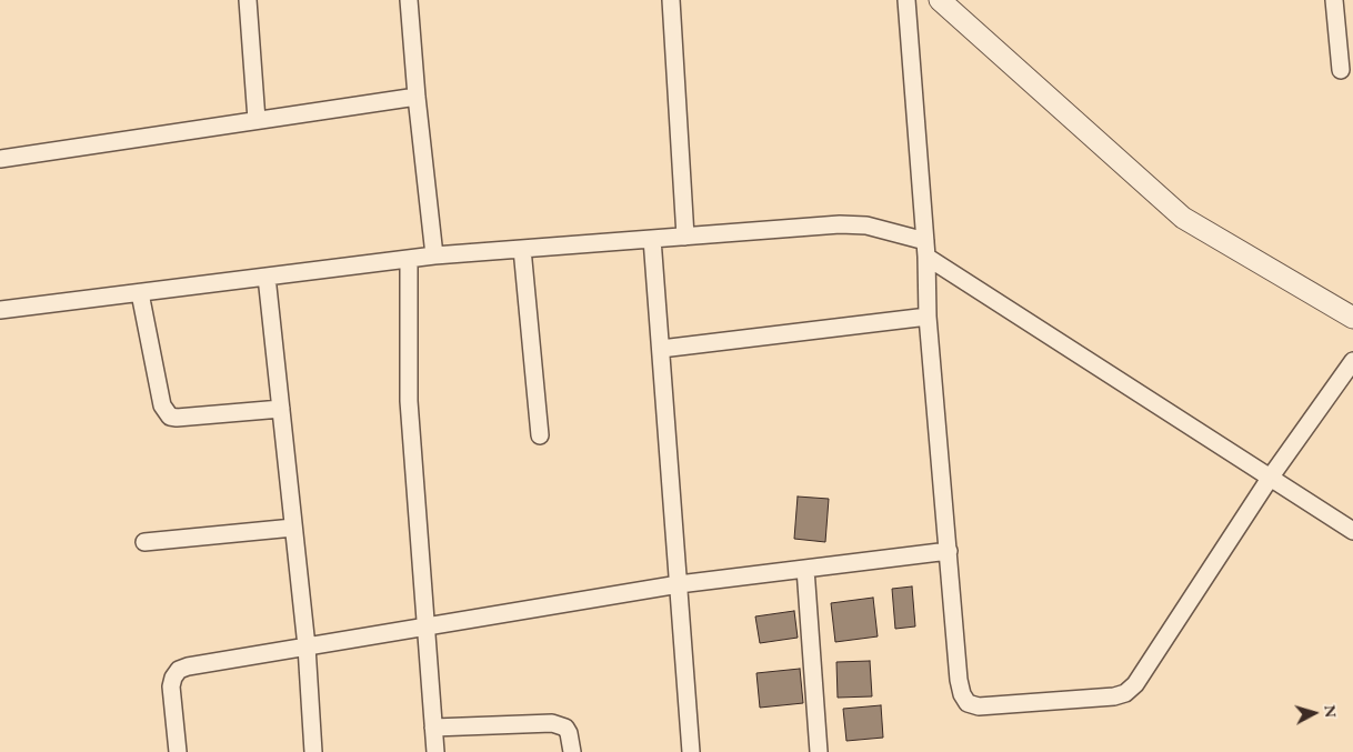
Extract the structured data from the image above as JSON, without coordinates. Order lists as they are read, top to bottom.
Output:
{
  "north": "right"
}
